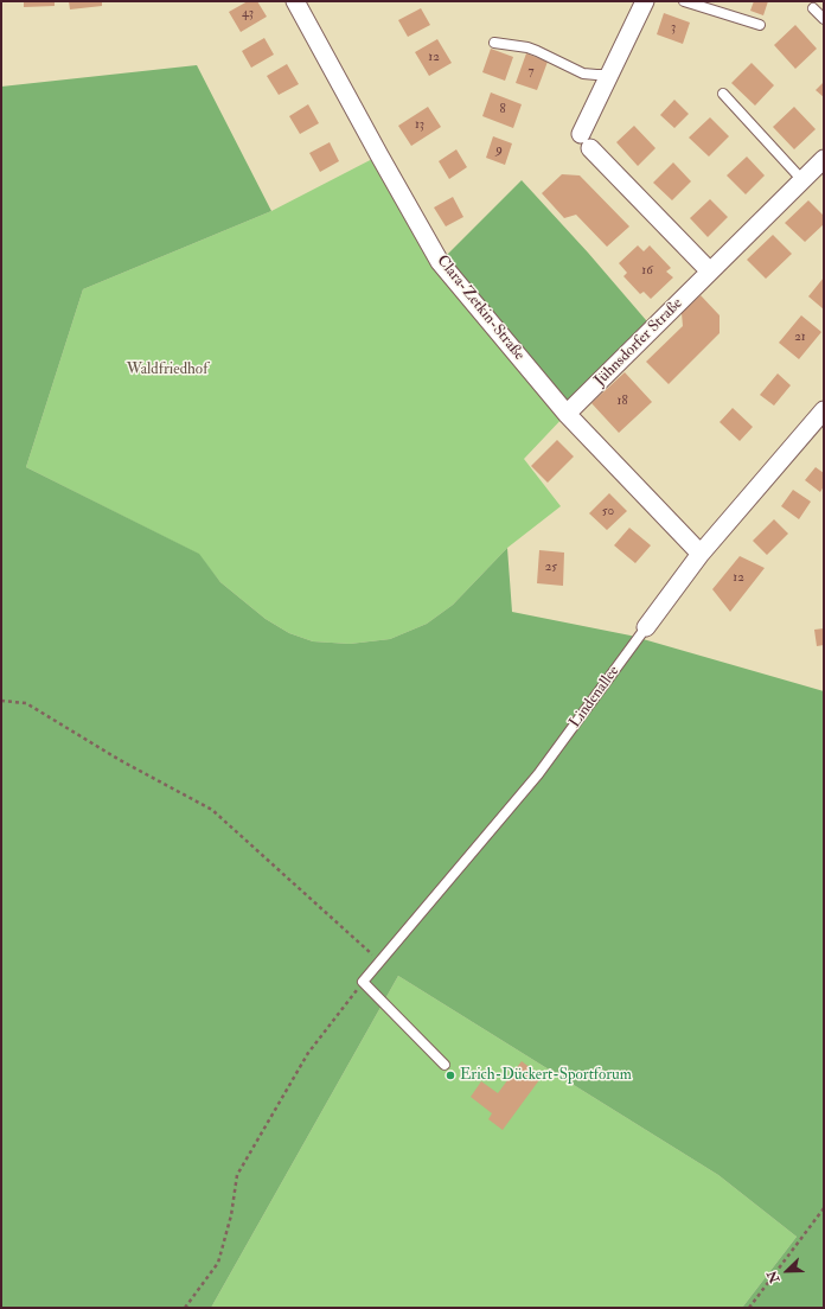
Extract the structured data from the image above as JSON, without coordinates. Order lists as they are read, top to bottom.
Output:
{
  "streets": {
    "street": ["Clara-Zetkin-Straße", "Jühnsdorfer Straße", "Lindenallee"]
  },
  "crossings": [
    ["Clara-Zetkin-Straße", "Jühnsdorfer Straße"],
    ["Clara-Zetkin-Straße", "Lindenallee"]
  ],
  "parks": ["Waldfriedhof"],
  "places": ["Erich-Dückert-Sportforum"],
  "house_numbers": [
    "43",
    "3",
    "12",
    "7",
    "8",
    "13",
    "9",
    "16",
    "21",
    "18",
    "50",
    "25",
    "12"
  ],
  "north": "bottom left"
}
